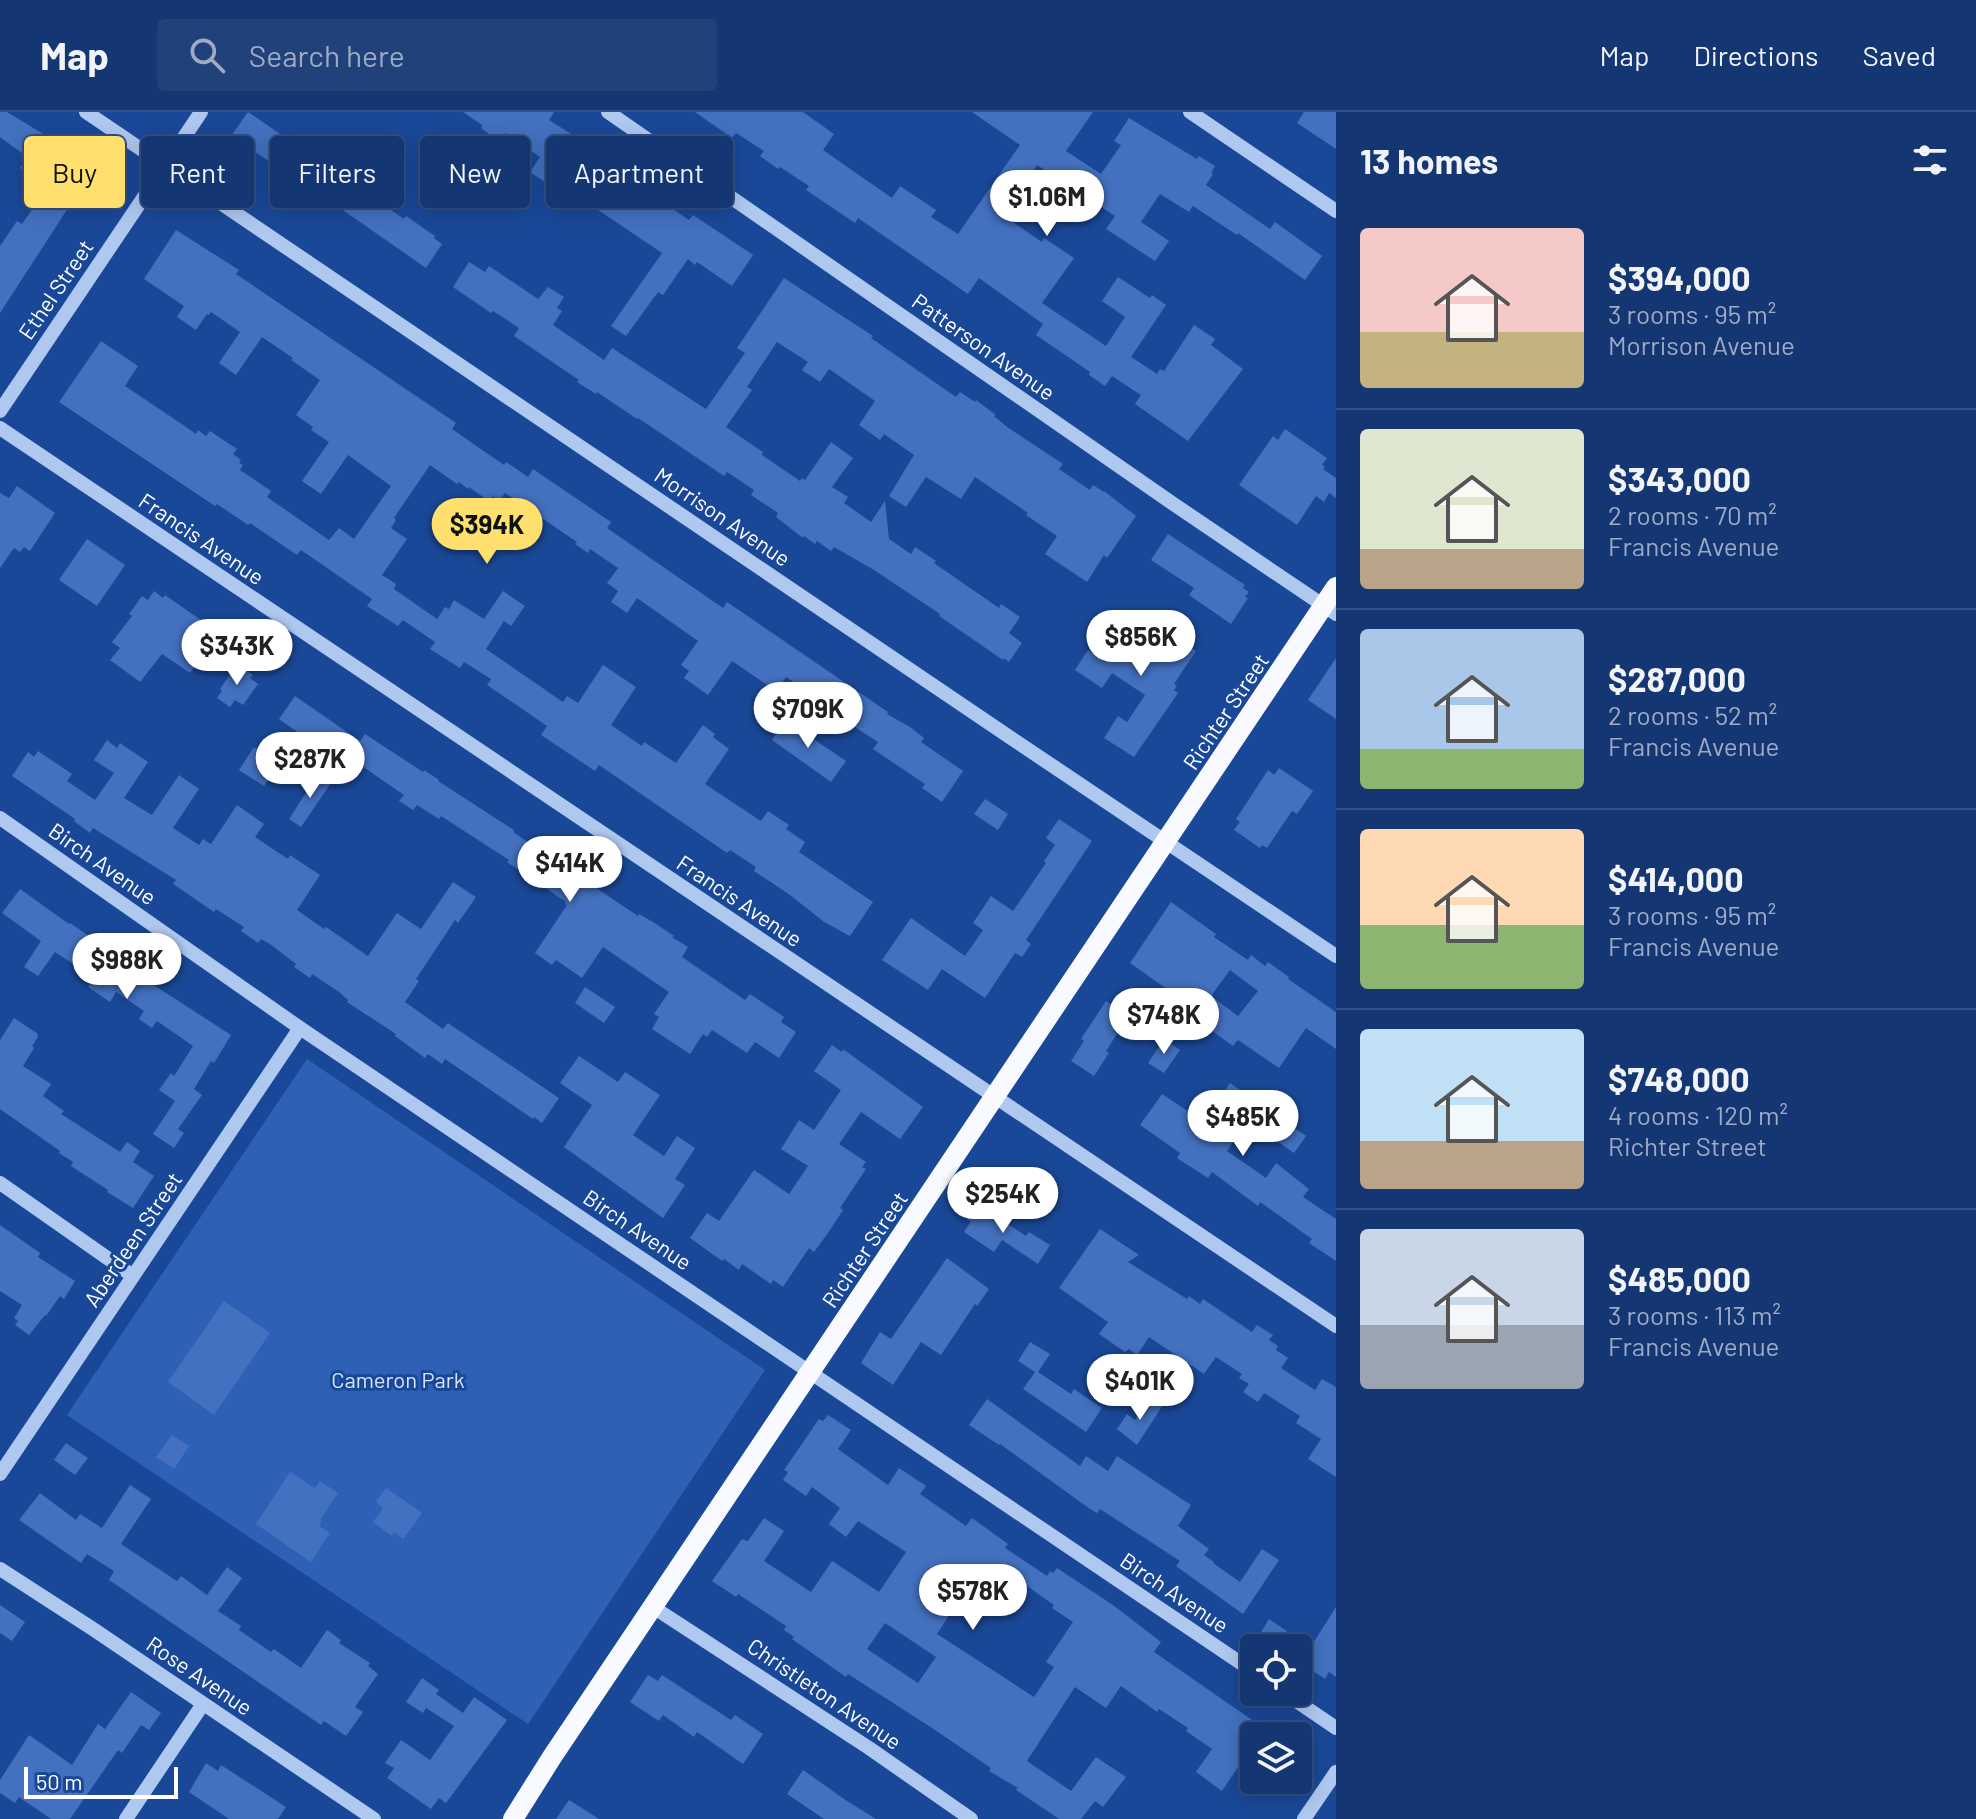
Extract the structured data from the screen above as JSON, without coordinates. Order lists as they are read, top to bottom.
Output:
{
  "streets": {
    "main road": ["Richter Street"],
    "street": [
      "Ethel Street",
      "Patterson Avenue",
      "Morrison Avenue",
      "Francis Avenue",
      "Birch Avenue",
      "Aberdeen Street",
      "Rose Avenue",
      "Christleton Avenue"
    ]
  },
  "crossings": [
    ["Patterson Avenue", "Richter Street"],
    ["Morrison Avenue", "Richter Street"],
    ["Francis Avenue", "Richter Street"],
    ["Richter Street", "Birch Avenue"],
    ["Richter Street", "Christleton Avenue"],
    ["Birch Avenue", "Aberdeen Street"]
  ],
  "parks": ["Cameron Park"],
  "scale_bar": "50 m",
  "page": {
    "header": "Map",
    "search": "Search here",
    "nav": ["Map", "Directions", "Saved"],
    "heading": "13 homes",
    "chip": [
      "Buy",
      "Rent",
      "Filters",
      "New",
      "Apartment"
    ],
    "price": [
      "$1.06M",
      "$394K",
      "$856K",
      "$343K",
      "$709K",
      "$287K",
      "$414K",
      "$988K",
      "$748K",
      "$485K",
      "$254K",
      "$401K",
      "$578K"
    ],
    "list": [
      {
        "name": "$394,000",
        "note": "3 rooms · 95 m² · Morrison Avenue"
      },
      {
        "name": "$343,000",
        "note": "2 rooms · 70 m² · Francis Avenue"
      },
      {
        "name": "$287,000",
        "note": "2 rooms · 52 m² · Francis Avenue"
      },
      {
        "name": "$414,000",
        "note": "3 rooms · 95 m² · Francis Avenue"
      },
      {
        "name": "$748,000",
        "note": "4 rooms · 120 m² · Richter Street"
      },
      {
        "name": "$485,000",
        "note": "3 rooms · 113 m² · Francis Avenue"
      }
    ],
    "scale": "50 m"
  }
}
